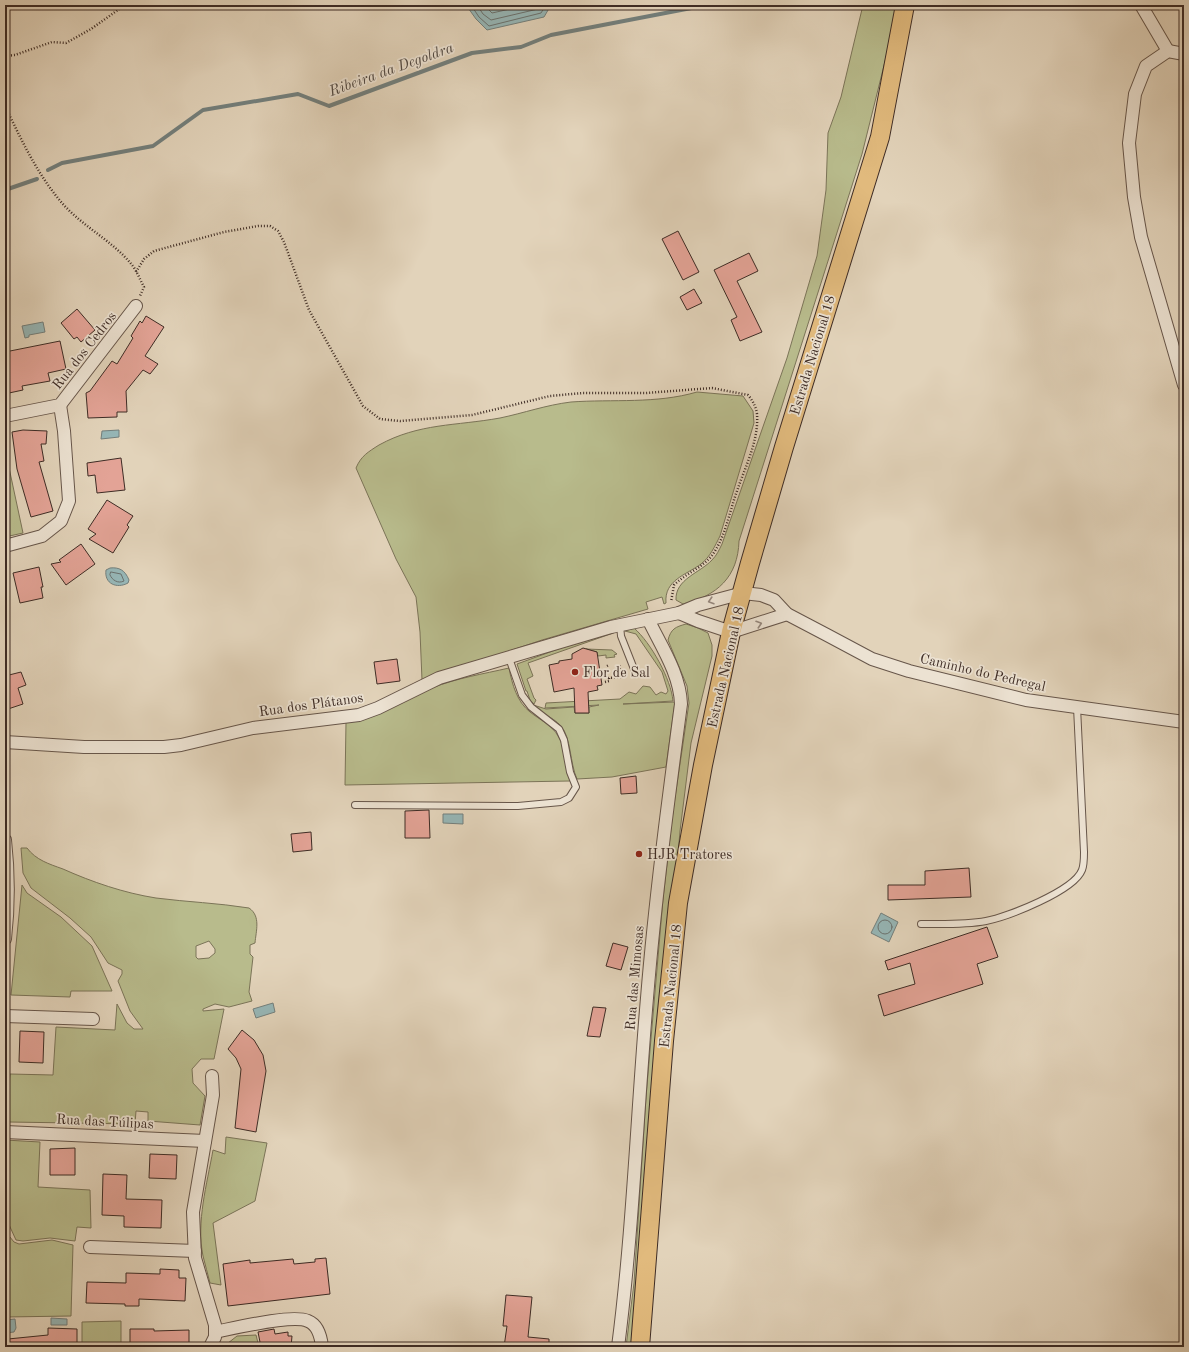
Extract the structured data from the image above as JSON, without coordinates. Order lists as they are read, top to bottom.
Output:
{
  "streets": {
    "main road": ["Estrada Nacional 18"],
    "street": [
      "Rua dos Cedros",
      "Caminho do Pedregal",
      "Rua dos Plátanos",
      "Rua das Mimosas",
      "Rua das Túlipas"
    ]
  },
  "crossings": [
    ["Estrada Nacional 18", "Caminho do Pedregal"],
    ["Estrada Nacional 18", "Rua dos Plátanos"],
    ["Caminho do Pedregal", "Rua dos Plátanos"],
    ["Rua dos Plátanos", "Rua das Mimosas"]
  ],
  "water": ["Ribeira da Degoldra"],
  "places": ["Flor de Sal", "HJR Tratores"]
}
